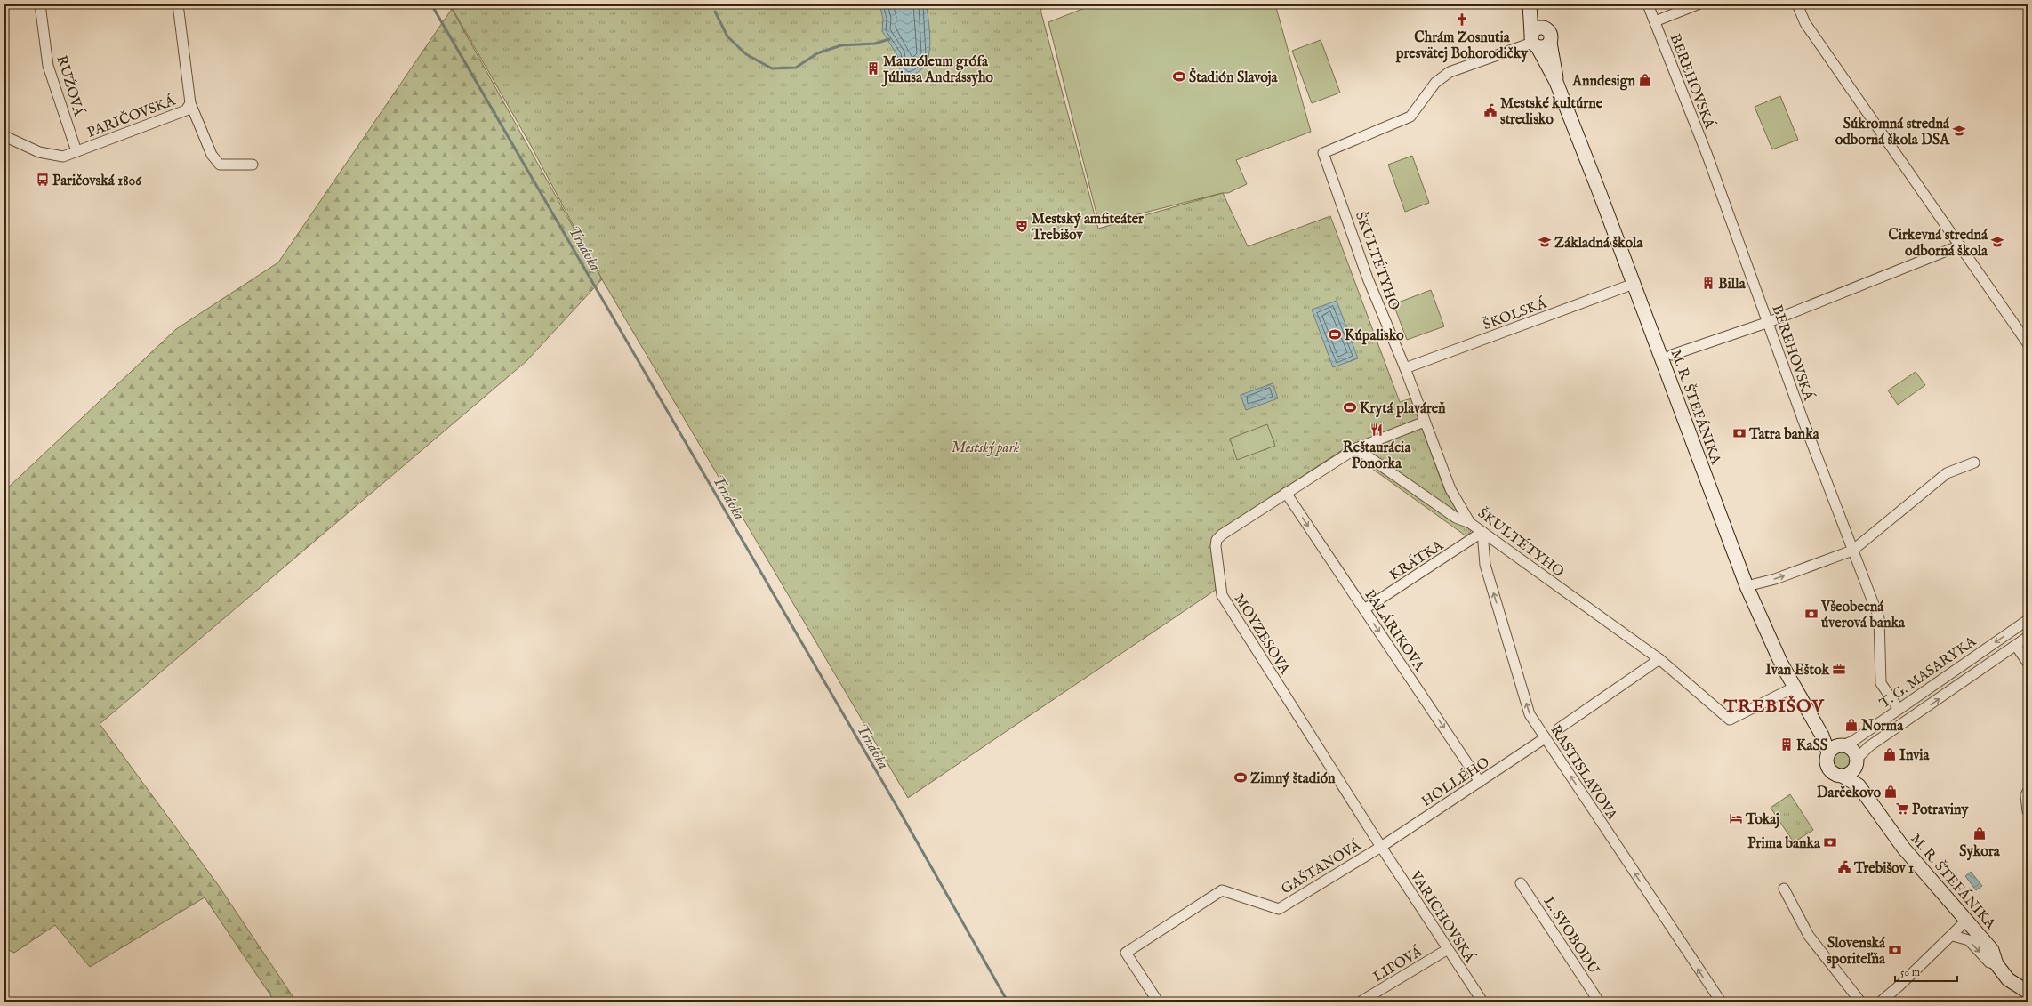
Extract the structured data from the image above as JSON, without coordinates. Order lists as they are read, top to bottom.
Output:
{
  "streets": {
    "street": [
      "BEREHOVSKÁ",
      "RUŽOVÁ",
      "PARIČOVSKÁ",
      "ŠKULTÉTYHO",
      "ŠKOLSKÁ",
      "M. R. ŠTEFÁNIKA",
      "KRÁTKA",
      "PALÁRIKOVA",
      "MOYZESOVA",
      "T. G. MASARYKA",
      "RASTISLAVOVA",
      "HOLLÉHO",
      "GAŠTANOVÁ",
      "VARICHOVSKÁ",
      "L. SVOBODU",
      "LIPOVÁ"
    ]
  },
  "crossings": [
    ["BEREHOVSKÁ", "T. G. MASARYKA"],
    ["RUŽOVÁ", "PARIČOVSKÁ"],
    ["ŠKULTÉTYHO", "ŠKOLSKÁ"],
    ["ŠKULTÉTYHO", "M. R. ŠTEFÁNIKA"],
    ["ŠKULTÉTYHO", "KRÁTKA"],
    ["ŠKULTÉTYHO", "MOYZESOVA"],
    ["ŠKULTÉTYHO", "RASTISLAVOVA"],
    ["ŠKOLSKÁ", "M. R. ŠTEFÁNIKA"],
    ["M. R. ŠTEFÁNIKA", "T. G. MASARYKA"],
    ["KRÁTKA", "PALÁRIKOVA"],
    ["KRÁTKA", "RASTISLAVOVA"],
    ["PALÁRIKOVA", "MOYZESOVA"],
    ["PALÁRIKOVA", "HOLLÉHO"],
    ["MOYZESOVA", "HOLLÉHO"],
    ["MOYZESOVA", "GAŠTANOVÁ"],
    ["MOYZESOVA", "VARICHOVSKÁ"],
    ["RASTISLAVOVA", "HOLLÉHO"],
    ["HOLLÉHO", "GAŠTANOVÁ"],
    ["HOLLÉHO", "VARICHOVSKÁ"],
    ["GAŠTANOVÁ", "VARICHOVSKÁ"],
    ["VARICHOVSKÁ", "LIPOVÁ"]
  ],
  "one_way": ["PALÁRIKOVA", "RASTISLAVOVA"],
  "districts": ["TREBIŠOV"],
  "water": ["Trnávka"],
  "parks": ["Mestský park"],
  "places": {
    "church": ["Chrám Zosnutia presvätej Bohorodičky"],
    "building": ["Mauzóleum grófa Júliusa Andrássyho", "Billa", "KaSS"],
    "sports": [
      "Štadión Slavoja",
      "Kúpalisko",
      "Krytá plaváreň",
      "Zimný štadión"
    ],
    "shop": [
      "Anndesign",
      "Norma",
      "Invia",
      "Darčekovo",
      "Sykora"
    ],
    "public building": ["Mestské kultúrne stredisko", "Trebišov 1"],
    "school or university": ["Súkromná stredná odborná škola DSA", "Základná škola", "Cirkevná stredná odborná škola"],
    "bus stop": ["Paričovská 1806"],
    "theatre": ["Mestský amfiteáter Trebišov"],
    "restaurant": ["Reštaurácia Ponorka"],
    "bank": [
      "Tatra banka",
      "Všeobecná úverová banka",
      "Prima banka",
      "Slovenská sporiteľňa"
    ],
    "office": ["Ivan Eštok"],
    "supermarket": ["Potraviny"],
    "hotel": ["Tokaj"]
  },
  "scale_bar": "50 m"
}
